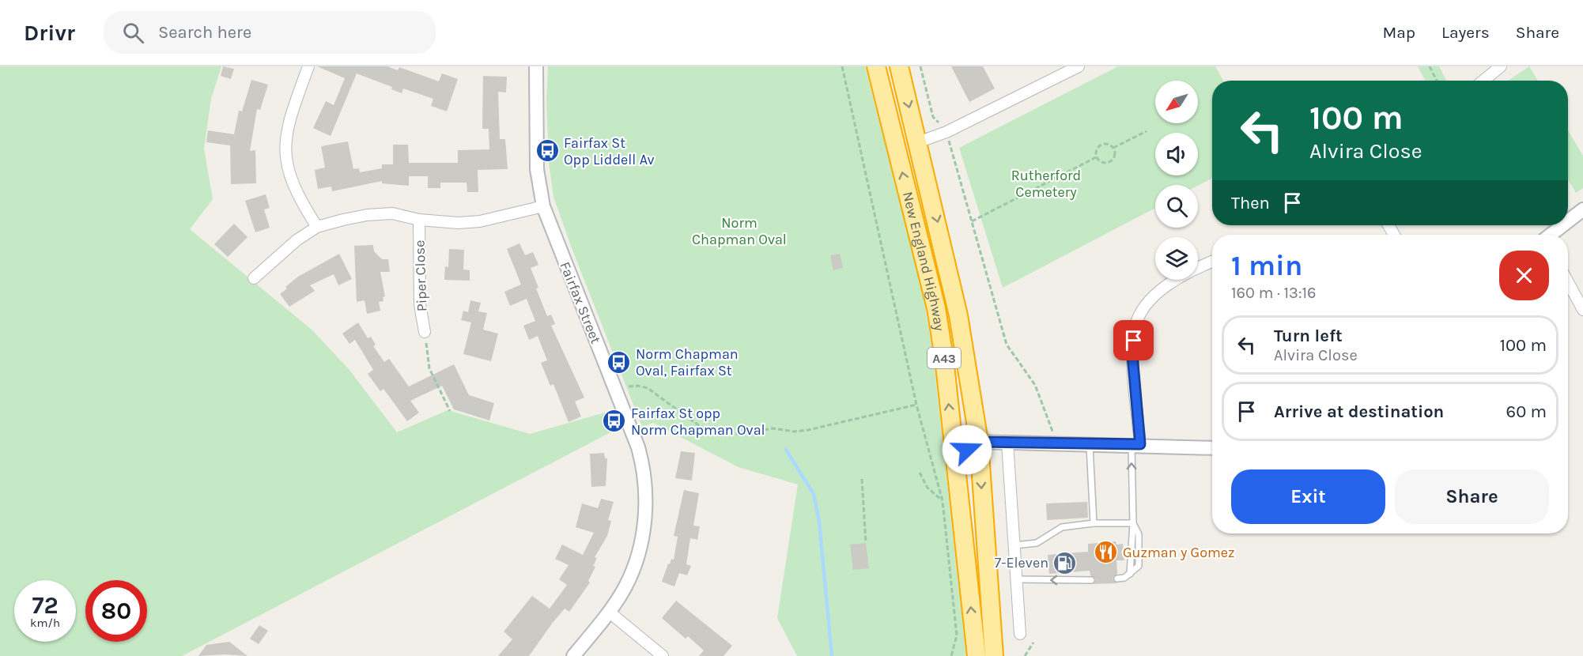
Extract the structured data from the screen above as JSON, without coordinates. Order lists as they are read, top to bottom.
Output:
{
  "streets": {
    "highway": ["New England Highway", "A43"],
    "street": ["Piper Close", "Fairfax Street"]
  },
  "parks": ["Rutherford Cemetery", "Norm Chapman Oval"],
  "places": {
    "bus stop": ["Fairfax St Opp Liddell Av", "Norm Chapman Oval, Fairfax St", "Fairfax St opp Norm Chapman Oval"],
    "restaurant": ["Guzman y Gomez"],
    "fuel station": ["7-Eleven"]
  },
  "north": "bottom left",
  "page": {
    "header": "Drivr",
    "search": "Search here",
    "nav": ["Map", "Layers", "Share"],
    "turn": ["100 m", "Alvira Close"],
    "then": "Then",
    "heading": ["1 min", "160 m · 13:16"],
    "list": [
      {
        "name": "Turn left",
        "note": "Alvira Close",
        "value": "100 m"
      },
      {
        "name": "Arrive at destination",
        "value": "60 m"
      }
    ],
    "buttons": ["Exit", "Share"],
    "speed": "72 km/h",
    "limit": "80"
  }
}
